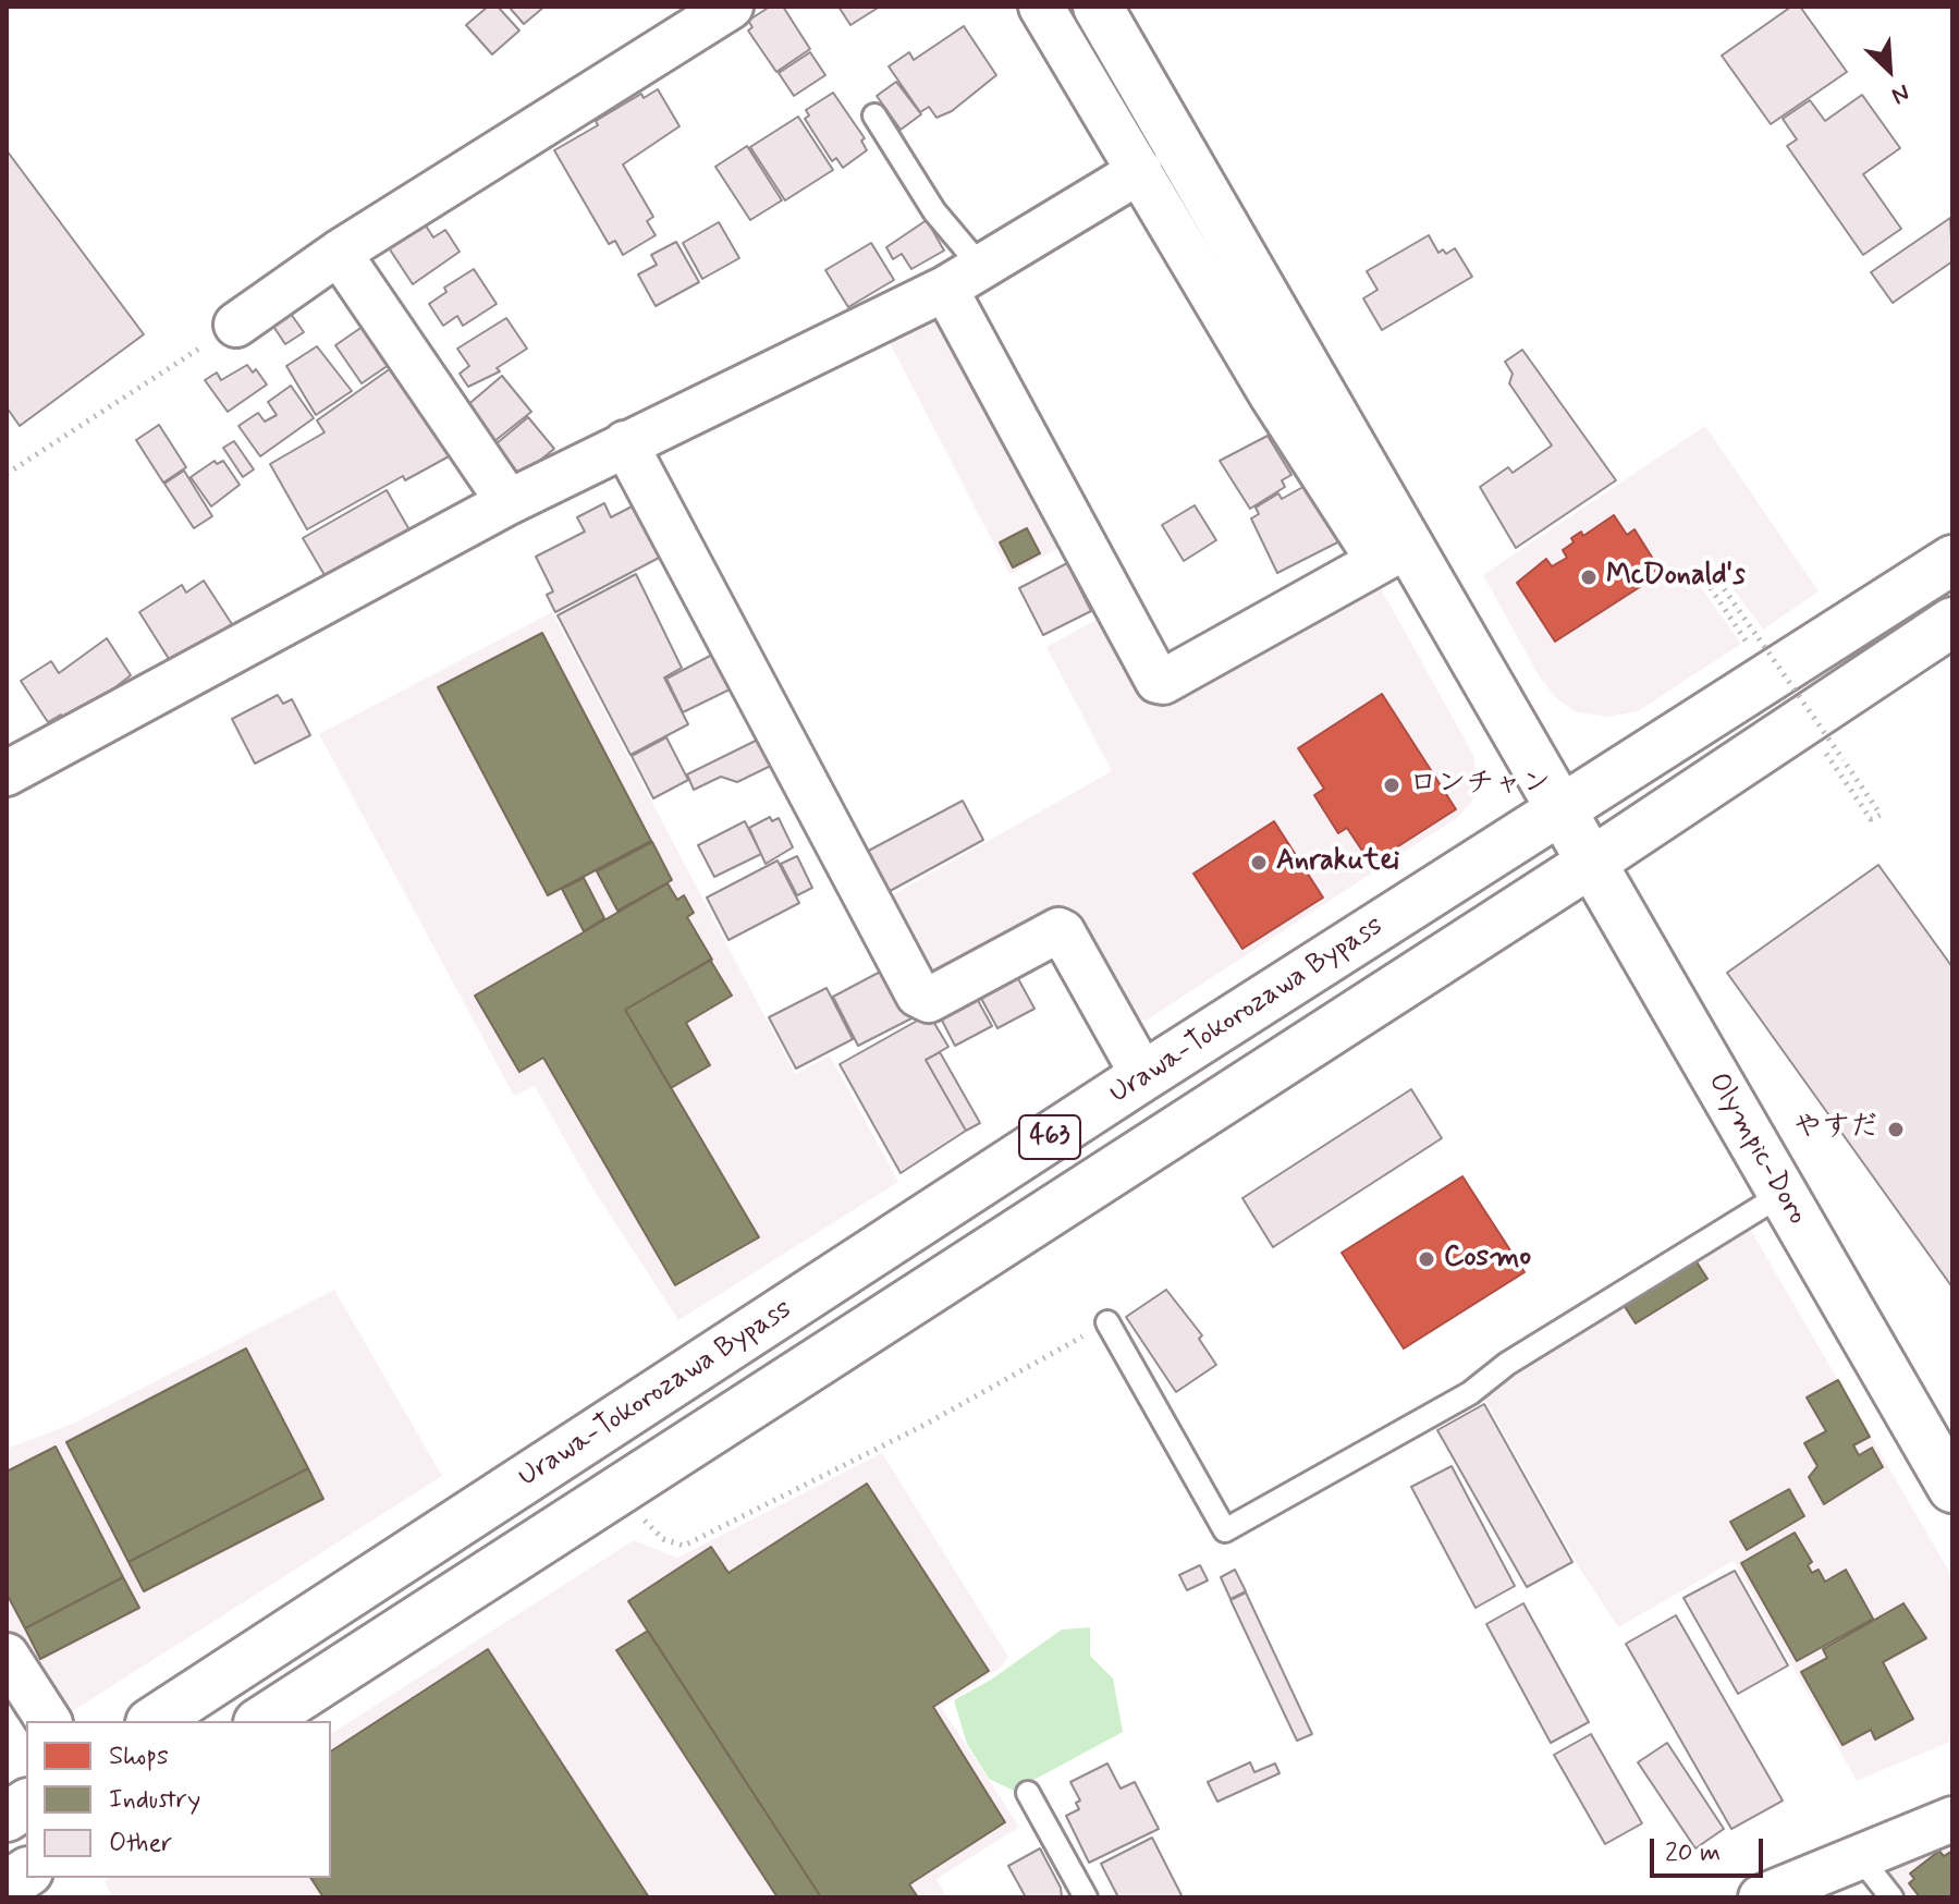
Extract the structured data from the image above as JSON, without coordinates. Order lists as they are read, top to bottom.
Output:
{
  "streets": {
    "main road": ["Urawa-Tokorozawa Bypass", "463", "Olympic-Doro"]
  },
  "crossings": [
    ["Urawa-Tokorozawa Bypass", "Olympic-Doro"],
    ["463", "Olympic-Doro"]
  ],
  "places": [
    "McDonald's",
    "ロンチャン",
    "Anrakutei",
    "やすだ",
    "Cosmo"
  ],
  "legend": ["Shops", "Industry", "Other"],
  "scale_bar": "20 m",
  "north": "bottom right"
}
